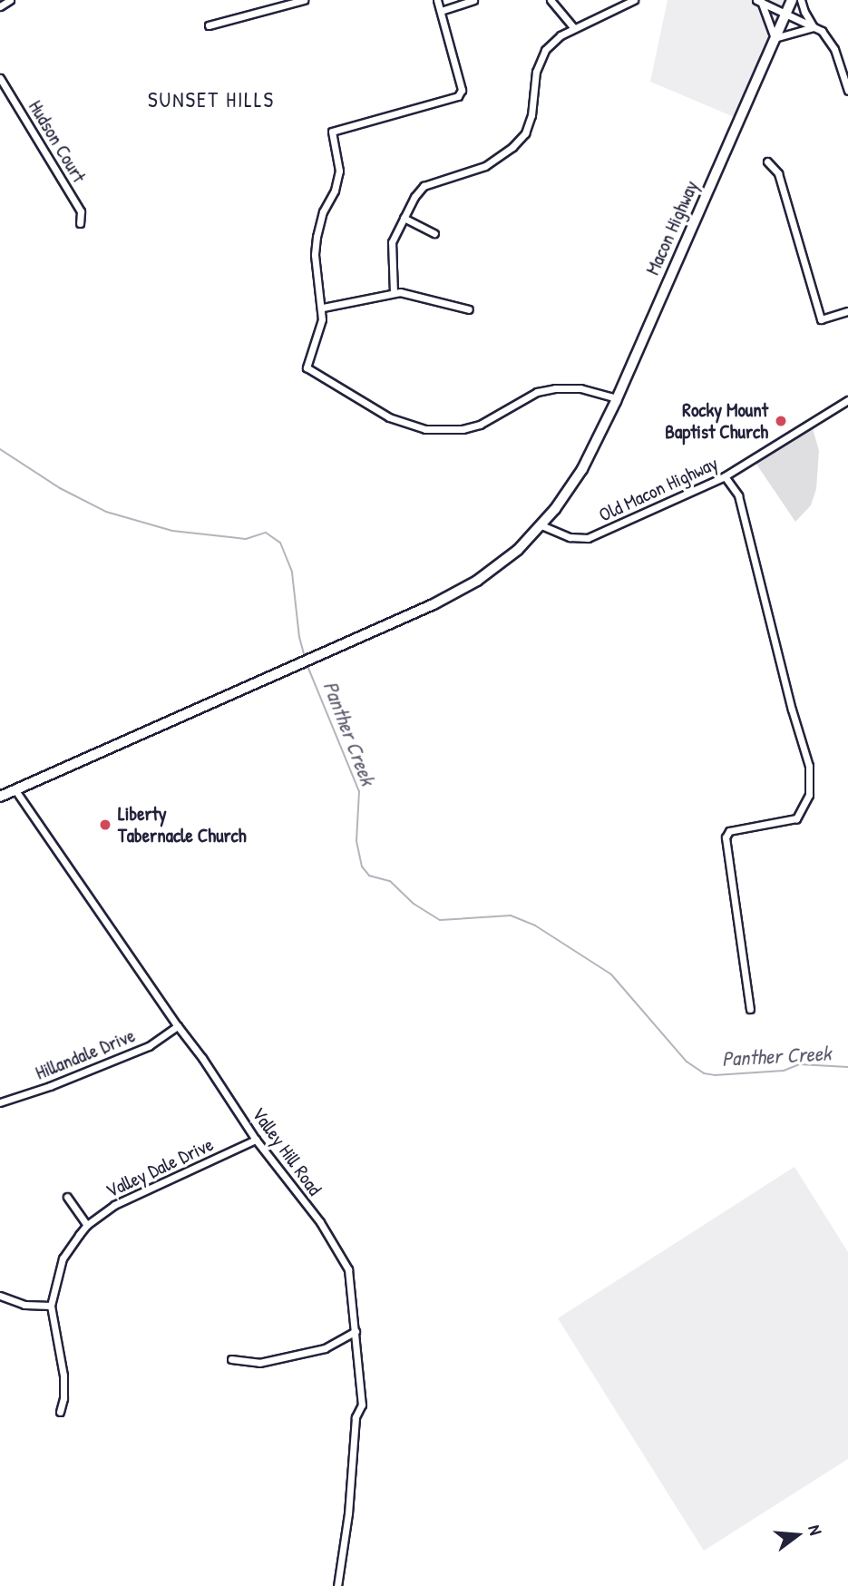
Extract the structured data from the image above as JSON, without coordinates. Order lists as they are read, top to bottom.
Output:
{
  "streets": {
    "main road": ["Macon Highway"],
    "street": [
      "Hudson Court",
      "Old Macon Highway",
      "Hillandale Drive",
      "Valley Hill Road",
      "Valley Dale Drive"
    ]
  },
  "crossings": [
    ["Macon Highway", "Old Macon Highway"],
    ["Macon Highway", "Valley Hill Road"],
    ["Hillandale Drive", "Valley Hill Road"],
    ["Valley Hill Road", "Valley Dale Drive"]
  ],
  "districts": ["SUNSET HILLS"],
  "water": ["Panther Creek"],
  "places": ["Rocky Mount Baptist Church", "Liberty Tabernacle Church"],
  "north": "right"
}
